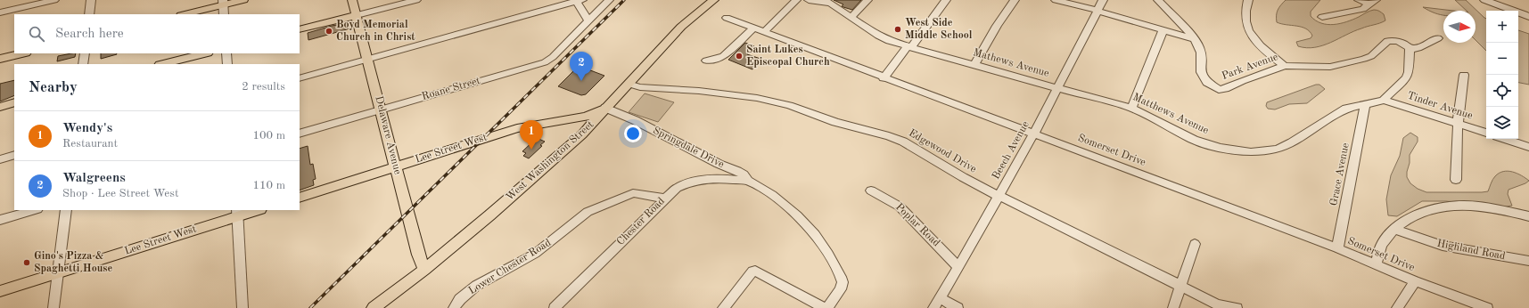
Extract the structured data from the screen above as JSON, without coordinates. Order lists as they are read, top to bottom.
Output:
{
  "streets": {
    "main road": ["Delaware Avenue", "Lee Street West", "West Washington Street"],
    "street": [
      "Mathews Avenue",
      "Park Avenue",
      "Roane Street",
      "Tinder Avenue",
      "Matthews Avenue",
      "Springdale Drive",
      "Beech Avenue",
      "Somerset Drive",
      "Edgewood Drive",
      "Grace Avenue",
      "Chester Road",
      "Poplar Road",
      "Highland Road",
      "Lower Chester Road"
    ]
  },
  "crossings": [
    ["Mathews Avenue", "Matthews Avenue"],
    ["Mathews Avenue", "Beech Avenue"],
    ["Park Avenue", "Matthews Avenue"],
    ["Roane Street", "Delaware Avenue"],
    ["Tinder Avenue", "Matthews Avenue"],
    ["Matthews Avenue", "Beech Avenue"],
    ["Matthews Avenue", "Grace Avenue"],
    ["Delaware Avenue", "Lee Street West"],
    ["Delaware Avenue", "West Washington Street"],
    ["Springdale Drive", "Lee Street West"],
    ["Springdale Drive", "West Washington Street"],
    ["Springdale Drive", "Chester Road"],
    ["Lee Street West", "West Washington Street"],
    ["Beech Avenue", "Somerset Drive"],
    ["Beech Avenue", "Edgewood Drive"],
    ["Beech Avenue", "Poplar Road"],
    ["Somerset Drive", "Grace Avenue"],
    ["Edgewood Drive", "West Washington Street"],
    ["Chester Road", "Lower Chester Road"]
  ],
  "places": [
    "West Side Middle School",
    "Boyd Memorial Church in Christ",
    "Saint Lukes Episcopal Church",
    "Gino's Pizza & Spaghetti House"
  ],
  "north": "right",
  "page": {
    "map_buttons": ["+", "−"],
    "search": "Search here",
    "pins": ["2", "1"],
    "heading": ["Nearby", "2 results"],
    "list": [
      {
        "mark": "1",
        "name": "Wendy's",
        "note": "Restaurant",
        "value": "100 m"
      },
      {
        "mark": "2",
        "name": "Walgreens",
        "note": "Shop · Lee Street West",
        "value": "110 m"
      }
    ]
  }
}
